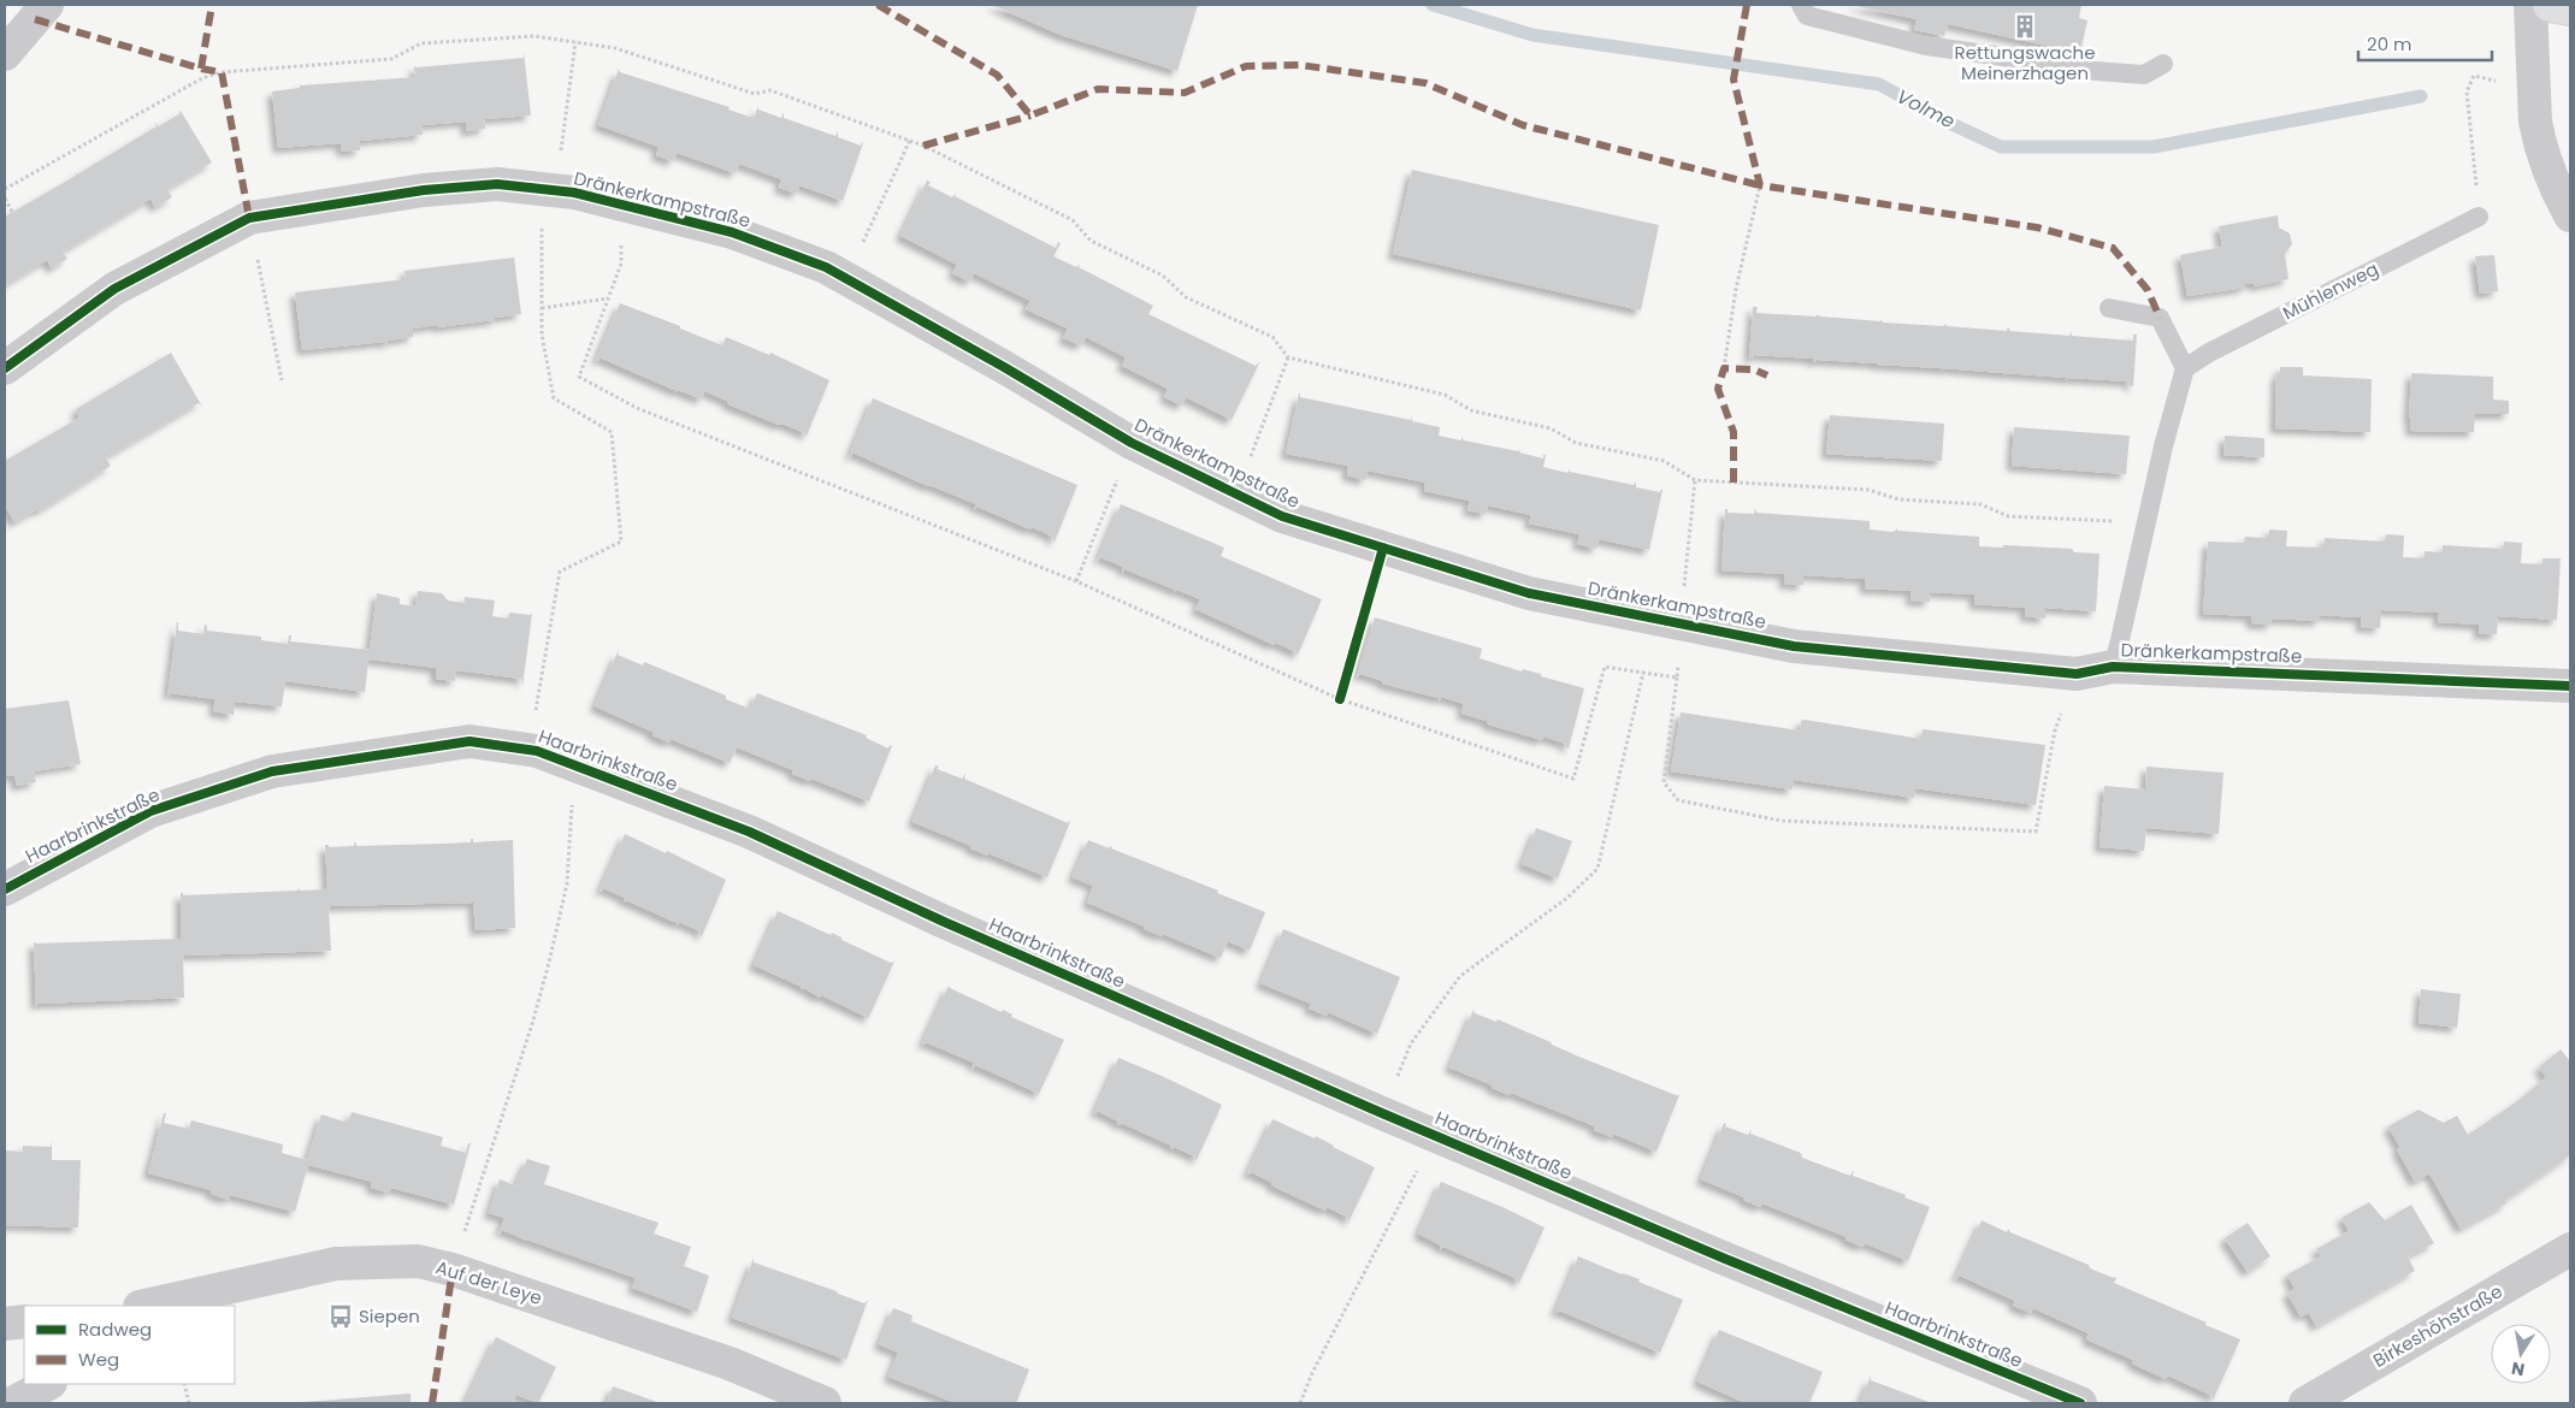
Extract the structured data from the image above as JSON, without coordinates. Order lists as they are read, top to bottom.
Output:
{
  "streets": {
    "street": [
      "Dränkerkampstraße",
      "Haarbrinkstraße",
      "Auf der Leye",
      "Birkeshöhstraße"
    ],
    "lane": ["Mühlenweg"]
  },
  "water": ["Volme"],
  "places": {
    "building": ["Rettungswache Meinerzhagen"],
    "bus stop": ["Siepen"]
  },
  "legend": ["Radweg", "Weg"],
  "scale_bar": "20 m",
  "north": "bottom"
}
